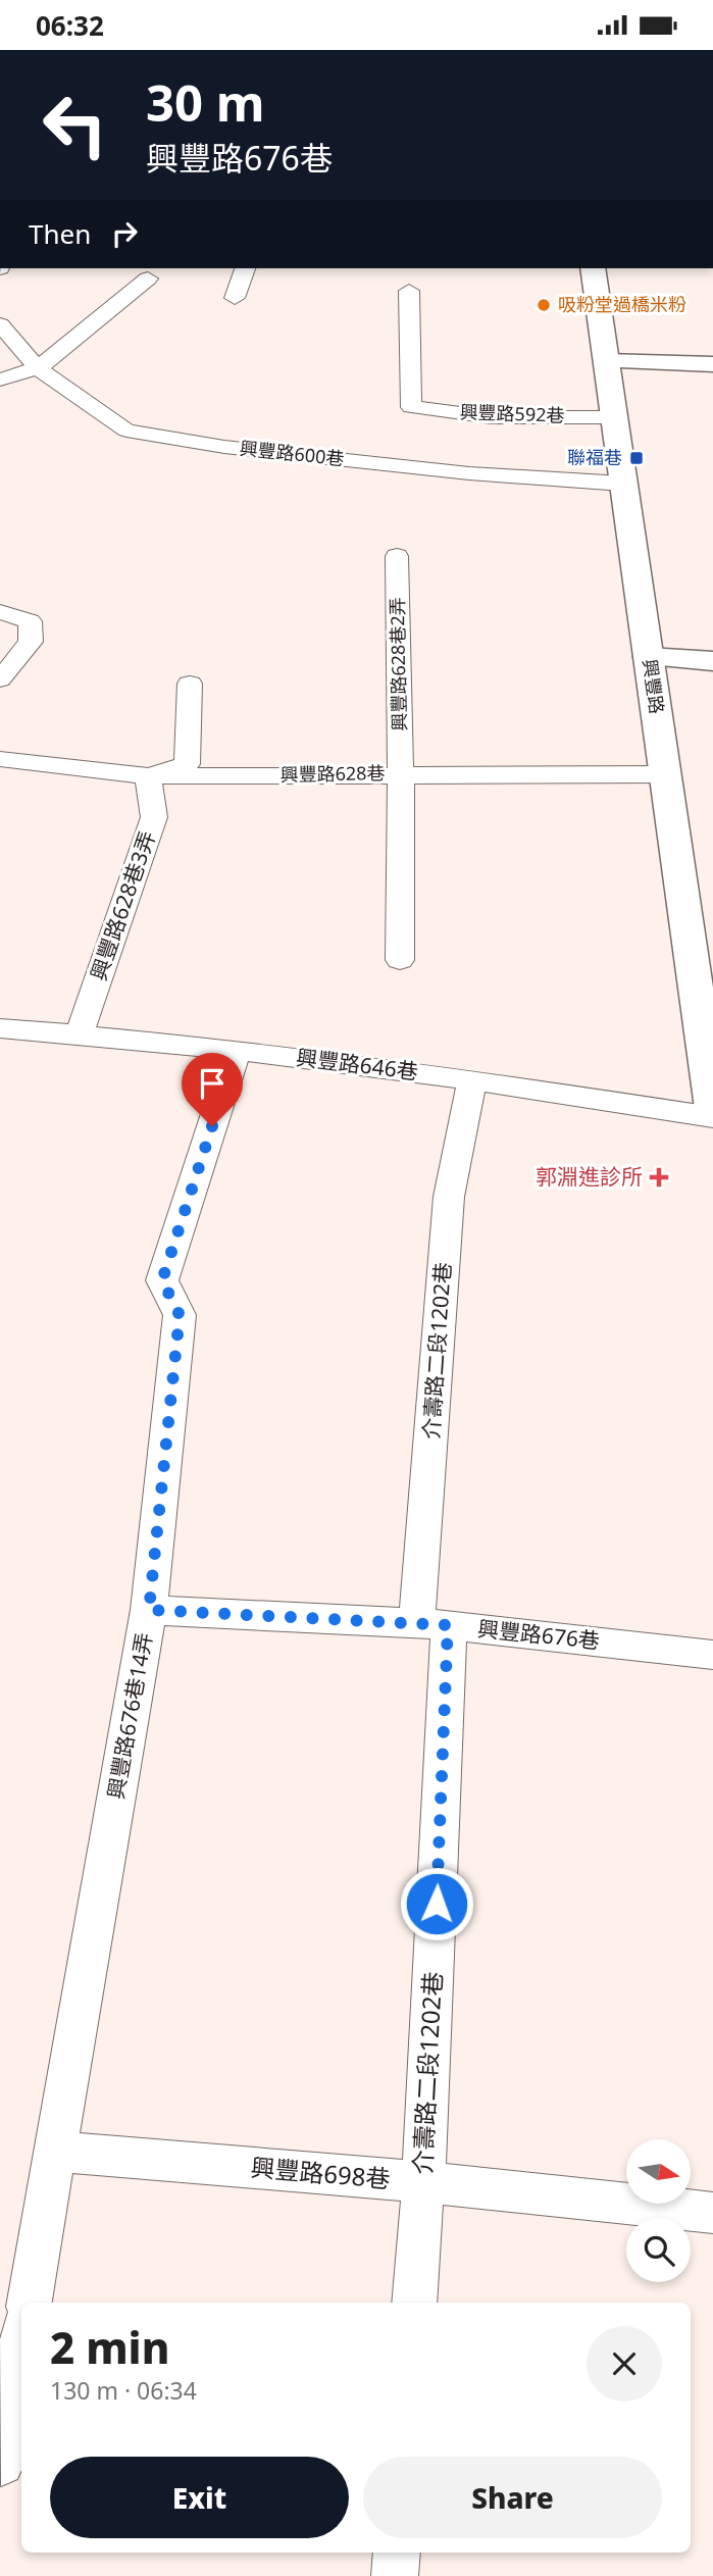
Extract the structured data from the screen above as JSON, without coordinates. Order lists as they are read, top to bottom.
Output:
{
  "streets": {
    "main road": ["興豐路"],
    "lane": [
      "興豐路592巷",
      "興豐路600巷",
      "興豐路628巷2弄",
      "興豐路628巷",
      "興豐路628巷3弄",
      "興豐路646巷",
      "介壽路二段1202巷",
      "興豐路676巷",
      "興豐路676巷14弄",
      "興豐路698巷"
    ]
  },
  "crossings": [
    ["興豐路592巷", "興豐路"],
    ["興豐路600巷", "興豐路"],
    ["興豐路628巷2弄", "興豐路628巷"],
    ["興豐路", "興豐路628巷"],
    ["興豐路628巷", "興豐路628巷3弄"],
    ["興豐路628巷3弄", "興豐路646巷"],
    ["興豐路646巷", "介壽路二段1202巷"],
    ["興豐路646巷", "興豐路676巷14弄"],
    ["介壽路二段1202巷", "興豐路676巷"],
    ["介壽路二段1202巷", "興豐路698巷"],
    ["興豐路676巷", "興豐路676巷14弄"],
    ["興豐路676巷14弄", "興豐路698巷"]
  ],
  "places": {
    "other": ["吸粉堂過橋米粉"],
    "transit": ["聯福巷"],
    "health": ["郭淵進診所"]
  },
  "north": "right",
  "page": {
    "status": "06:32",
    "turn": ["30 m", "興豐路676巷"],
    "then": "Then",
    "heading": ["2 min", "130 m · 06:34"],
    "buttons": ["Exit", "Share"]
  }
}
